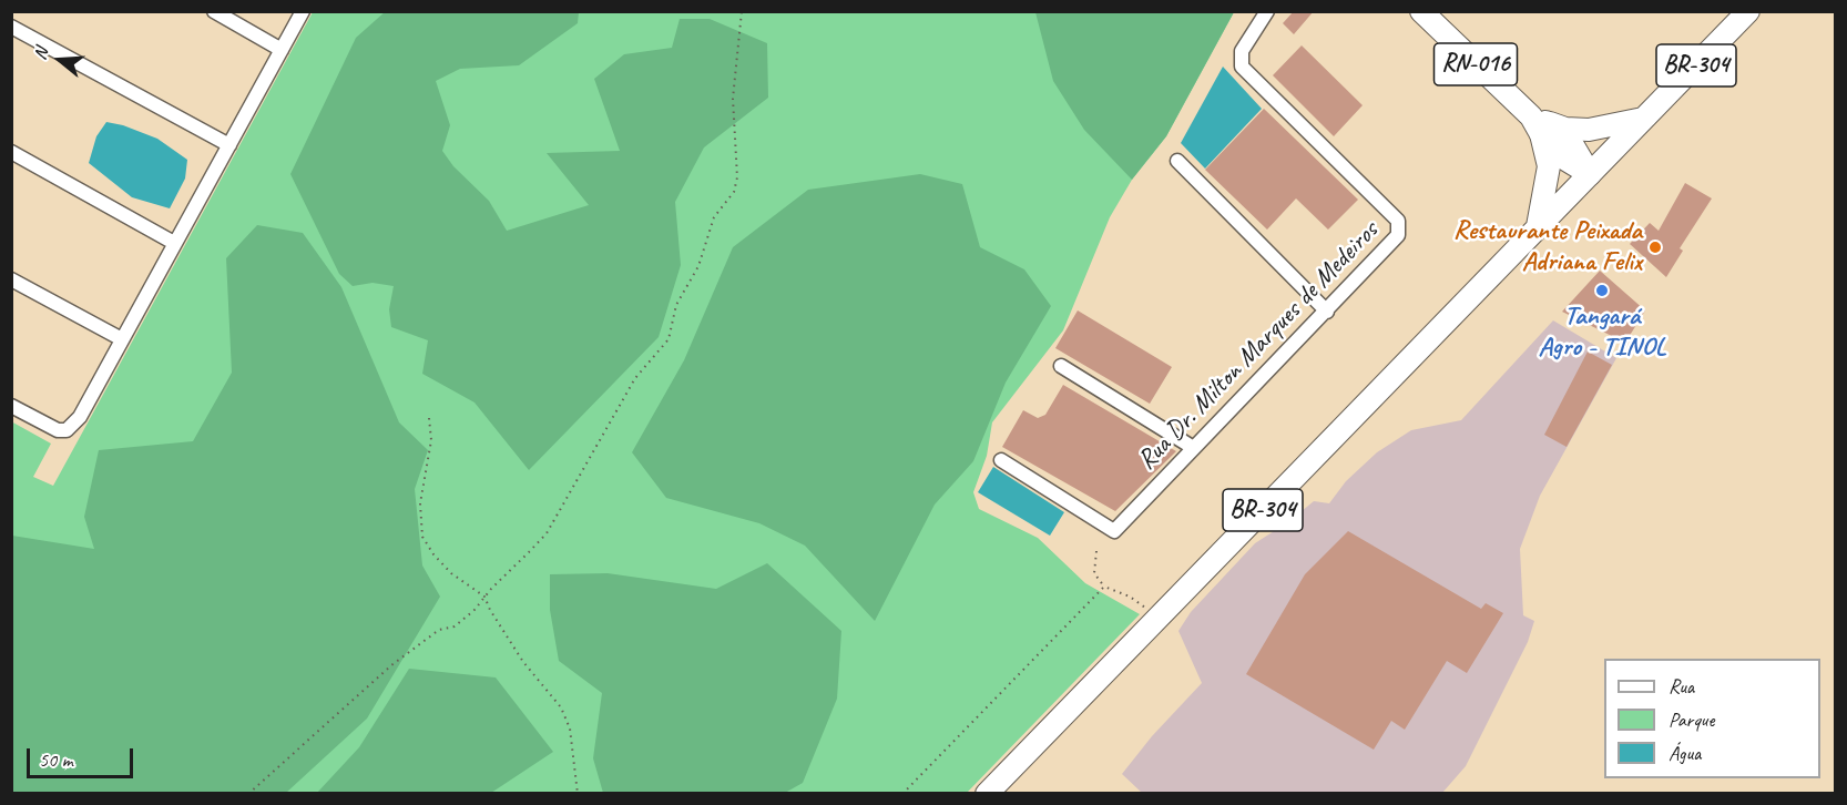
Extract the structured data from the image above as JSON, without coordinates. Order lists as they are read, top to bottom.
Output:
{
  "streets": {
    "main road": ["RN-016", "BR-304"],
    "street": ["Rua Dr. Milton Marques de Medeiros"]
  },
  "places": ["Restaurante Peixada Adriana Felix", "Tangará Agro - TINOL"],
  "legend": ["Rua", "Parque", "Água"],
  "scale_bar": "50 m",
  "north": "left"
}
